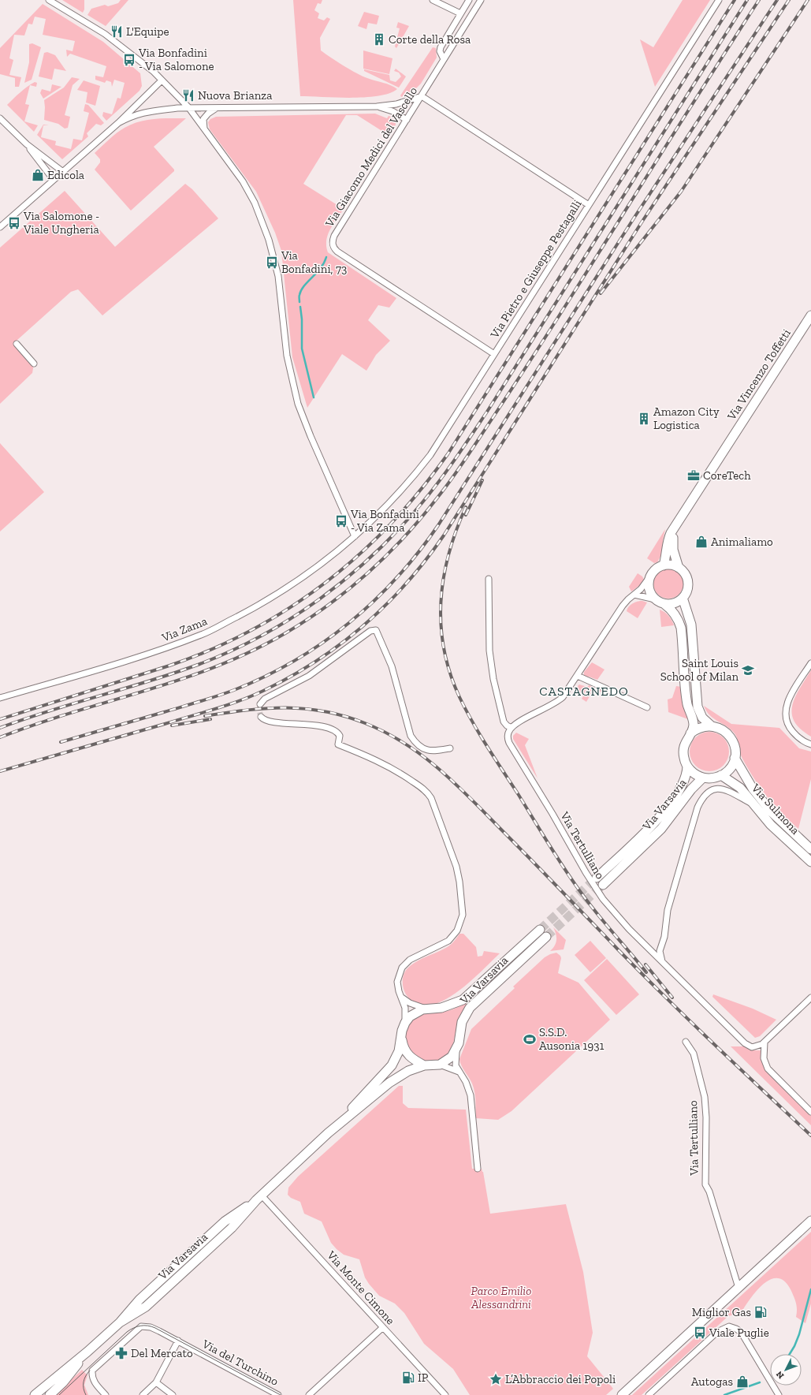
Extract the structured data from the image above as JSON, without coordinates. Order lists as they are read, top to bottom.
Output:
{
  "streets": {
    "street": [
      "Via Giacomo Medici del Vascello",
      "Via Pietro e Giuseppe Pestagalli",
      "Via Vincenzo Toffetti",
      "Via Zama",
      "Via Varsavia",
      "Via Sulmona",
      "Via Tertulliano",
      "Via Monte Cimone",
      "Via del Turchino"
    ]
  },
  "crossings": [
    ["Via Giacomo Medici del Vascello", "Via Pietro e Giuseppe Pestagalli"],
    ["Via Pietro e Giuseppe Pestagalli", "Via Zama"],
    ["Via Vincenzo Toffetti", "Via Sulmona"],
    ["Via Varsavia", "Via Sulmona"],
    ["Via Varsavia", "Via Monte Cimone"]
  ],
  "districts": ["CASTAGNEDO"],
  "parks": ["Parco Emilio Alessandrini"],
  "places": {
    "restaurant": ["L'Equipe", "Nuova Brianza"],
    "building": ["Corte della Rosa", "Amazon City Logistica"],
    "bus stop": [
      "Via Bonfadini - Via Salomone",
      "Via Salomone - Viale Ungheria",
      "Via Bonfadini, 73",
      "Via Bonfadini - Via Zama",
      "Viale Puglie"
    ],
    "shop": ["Edicola", "Animaliamo", "Autogas"],
    "office": ["CoreTech"],
    "school or university": ["Saint Louis School of Milan"],
    "sports": ["S.S.D. Ausonia 1931"],
    "fuel station": ["Miglior Gas", "IP"],
    "pharmacy": ["Del Mercato"],
    "place": ["L’Abbraccio dei Popoli"]
  },
  "north": "bottom left"
}
